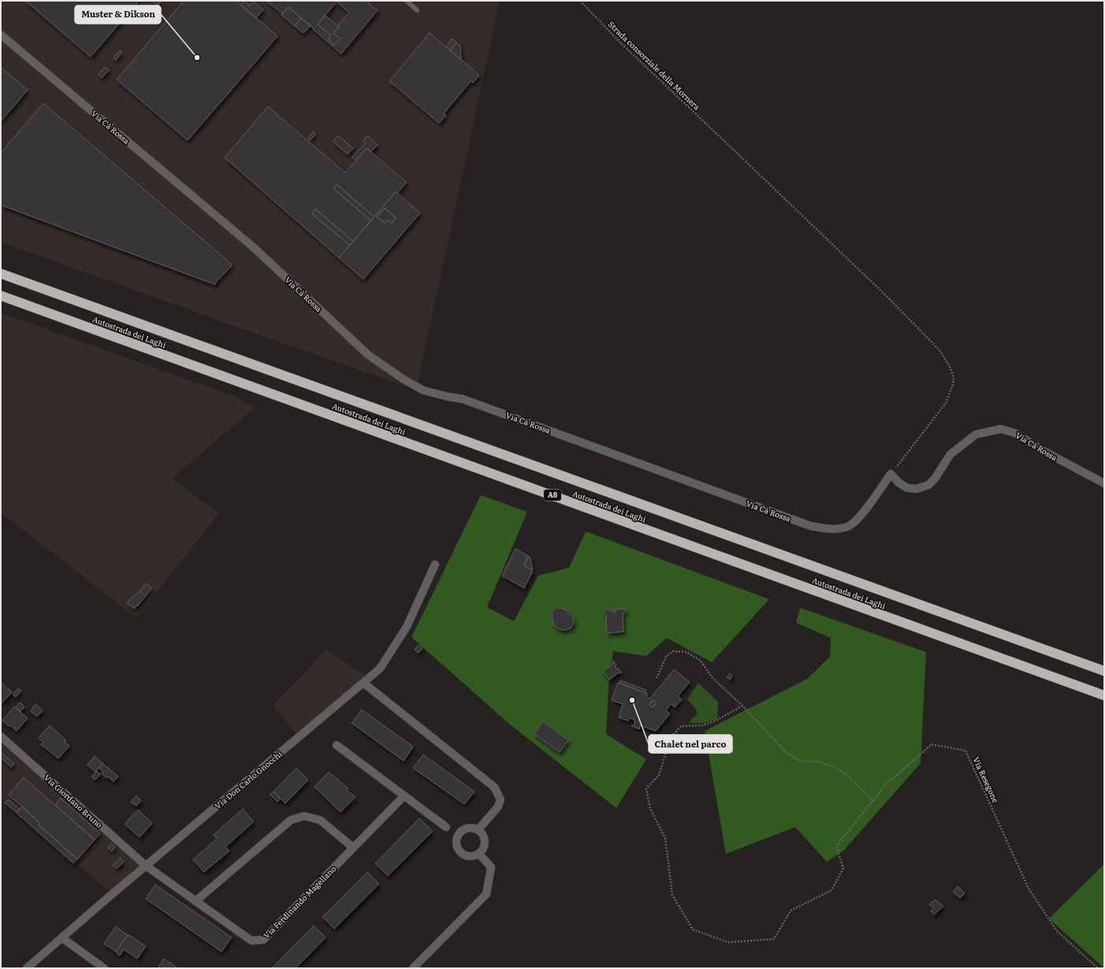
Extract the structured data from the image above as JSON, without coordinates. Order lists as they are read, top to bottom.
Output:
{
  "streets": {
    "highway": ["Autostrada dei Laghi", "A8"],
    "street": [
      "Via Cà Rossa",
      "Via Don Carlo Gnocchi",
      "Via Giordano Bruno",
      "Via Ferdinando Magellano"
    ],
    "path": ["Strada consorziale della Mornera", "Via Resegone"]
  },
  "crossings": [
    ["Strada consorziale della Mornera", "Via Cà Rossa"],
    ["Via Don Carlo Gnocchi", "Via Giordano Bruno"],
    ["Via Don Carlo Gnocchi", "Via Ferdinando Magellano"],
    ["Via Giordano Bruno", "Via Ferdinando Magellano"]
  ],
  "places": ["Muster & Dikson", "Chalet nel parco"]
}
